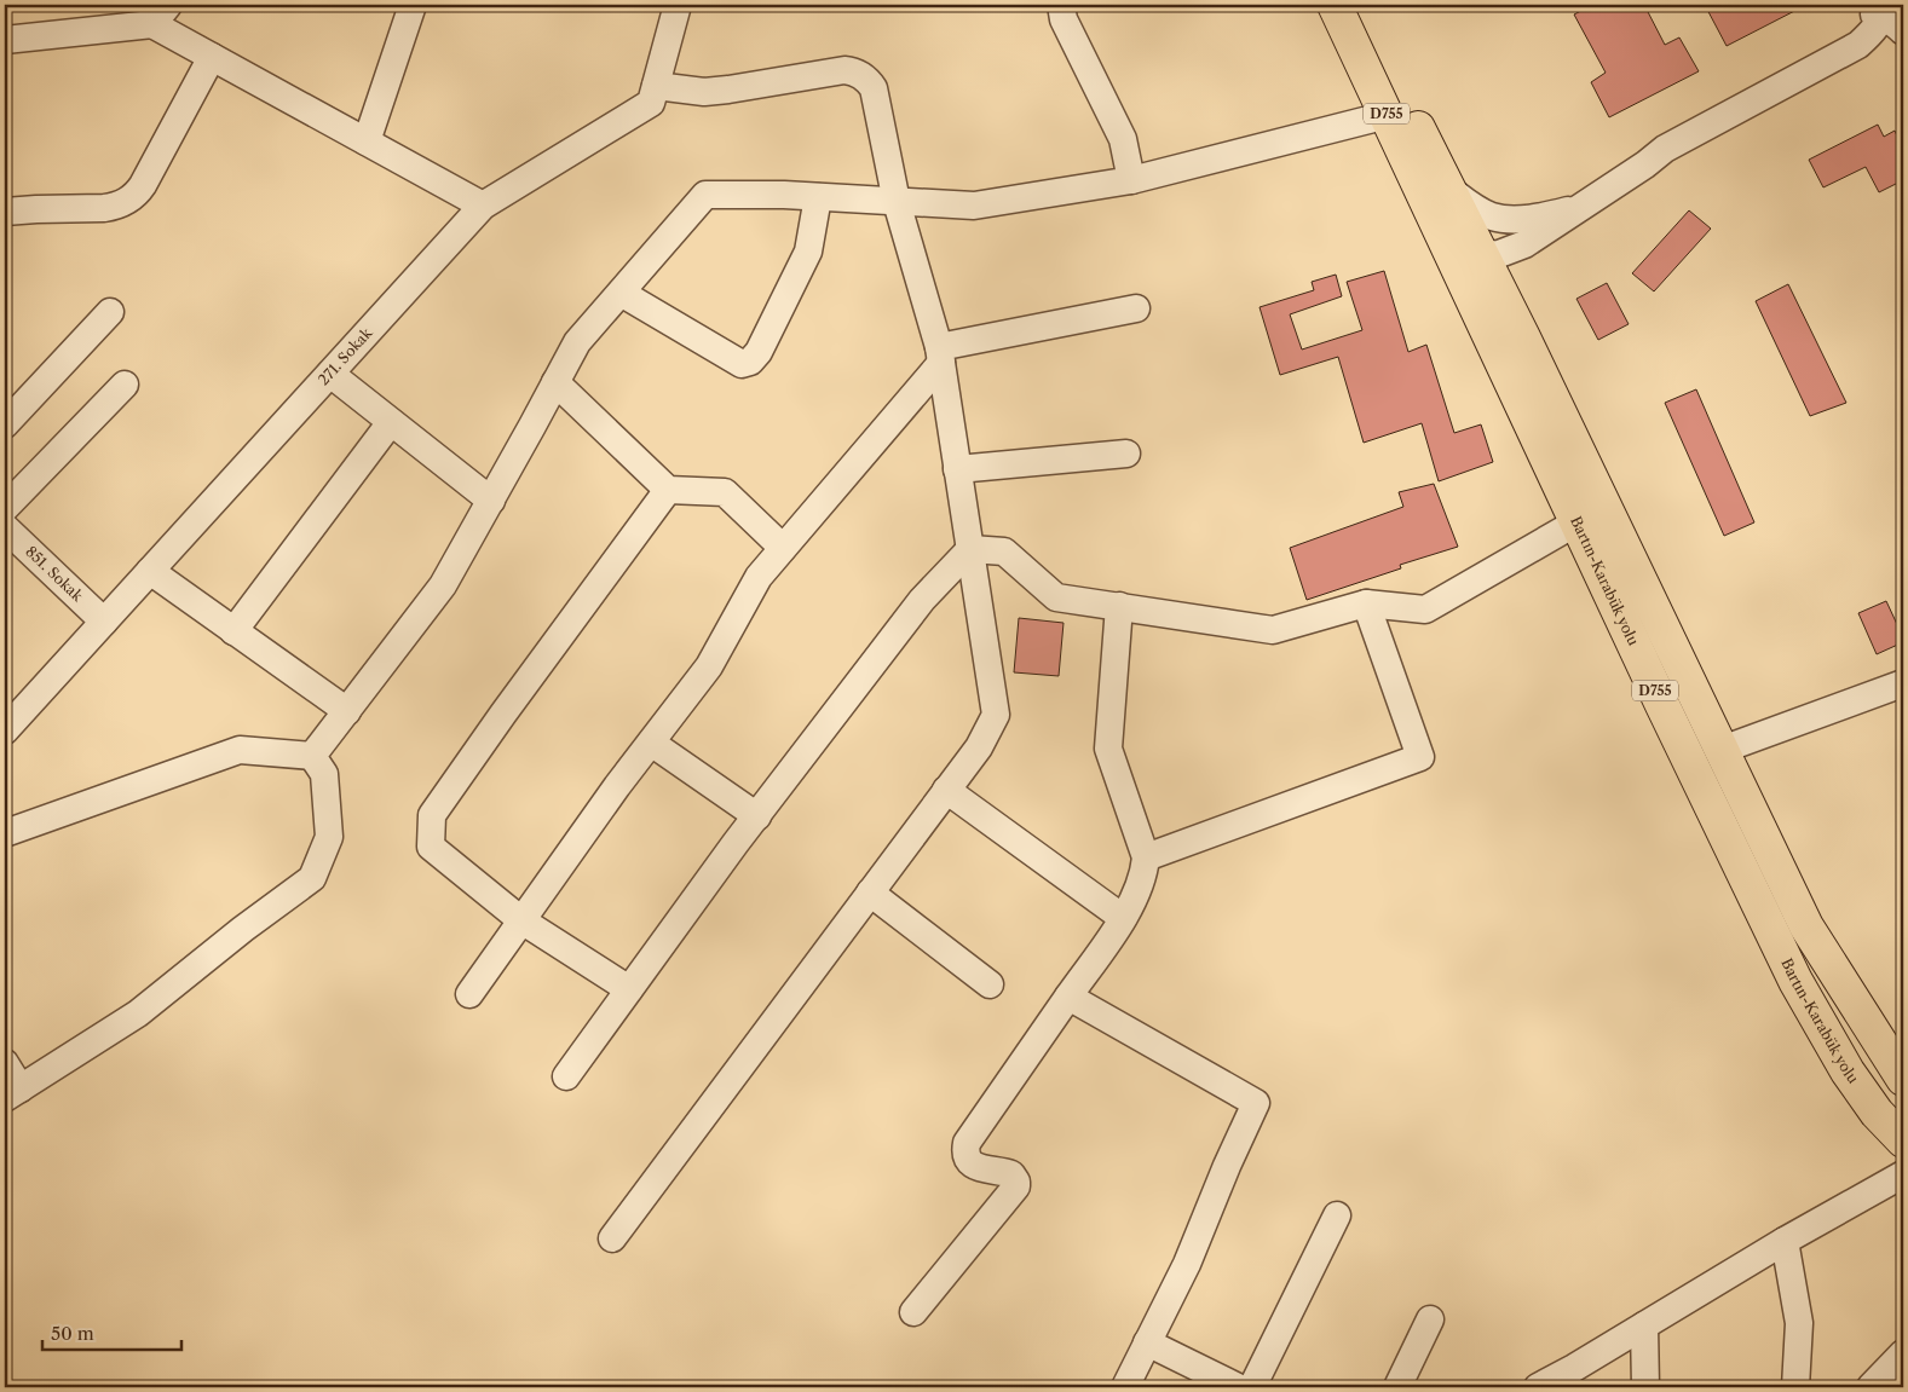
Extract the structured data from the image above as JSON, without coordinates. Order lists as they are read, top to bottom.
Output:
{
  "streets": {
    "highway": ["D755", "Bartın-Karabük yolu"],
    "street": ["271. Sokak", "851. Sokak"]
  },
  "crossings": [
    ["271. Sokak", "851. Sokak"]
  ],
  "scale_bar": "50 m"
}
